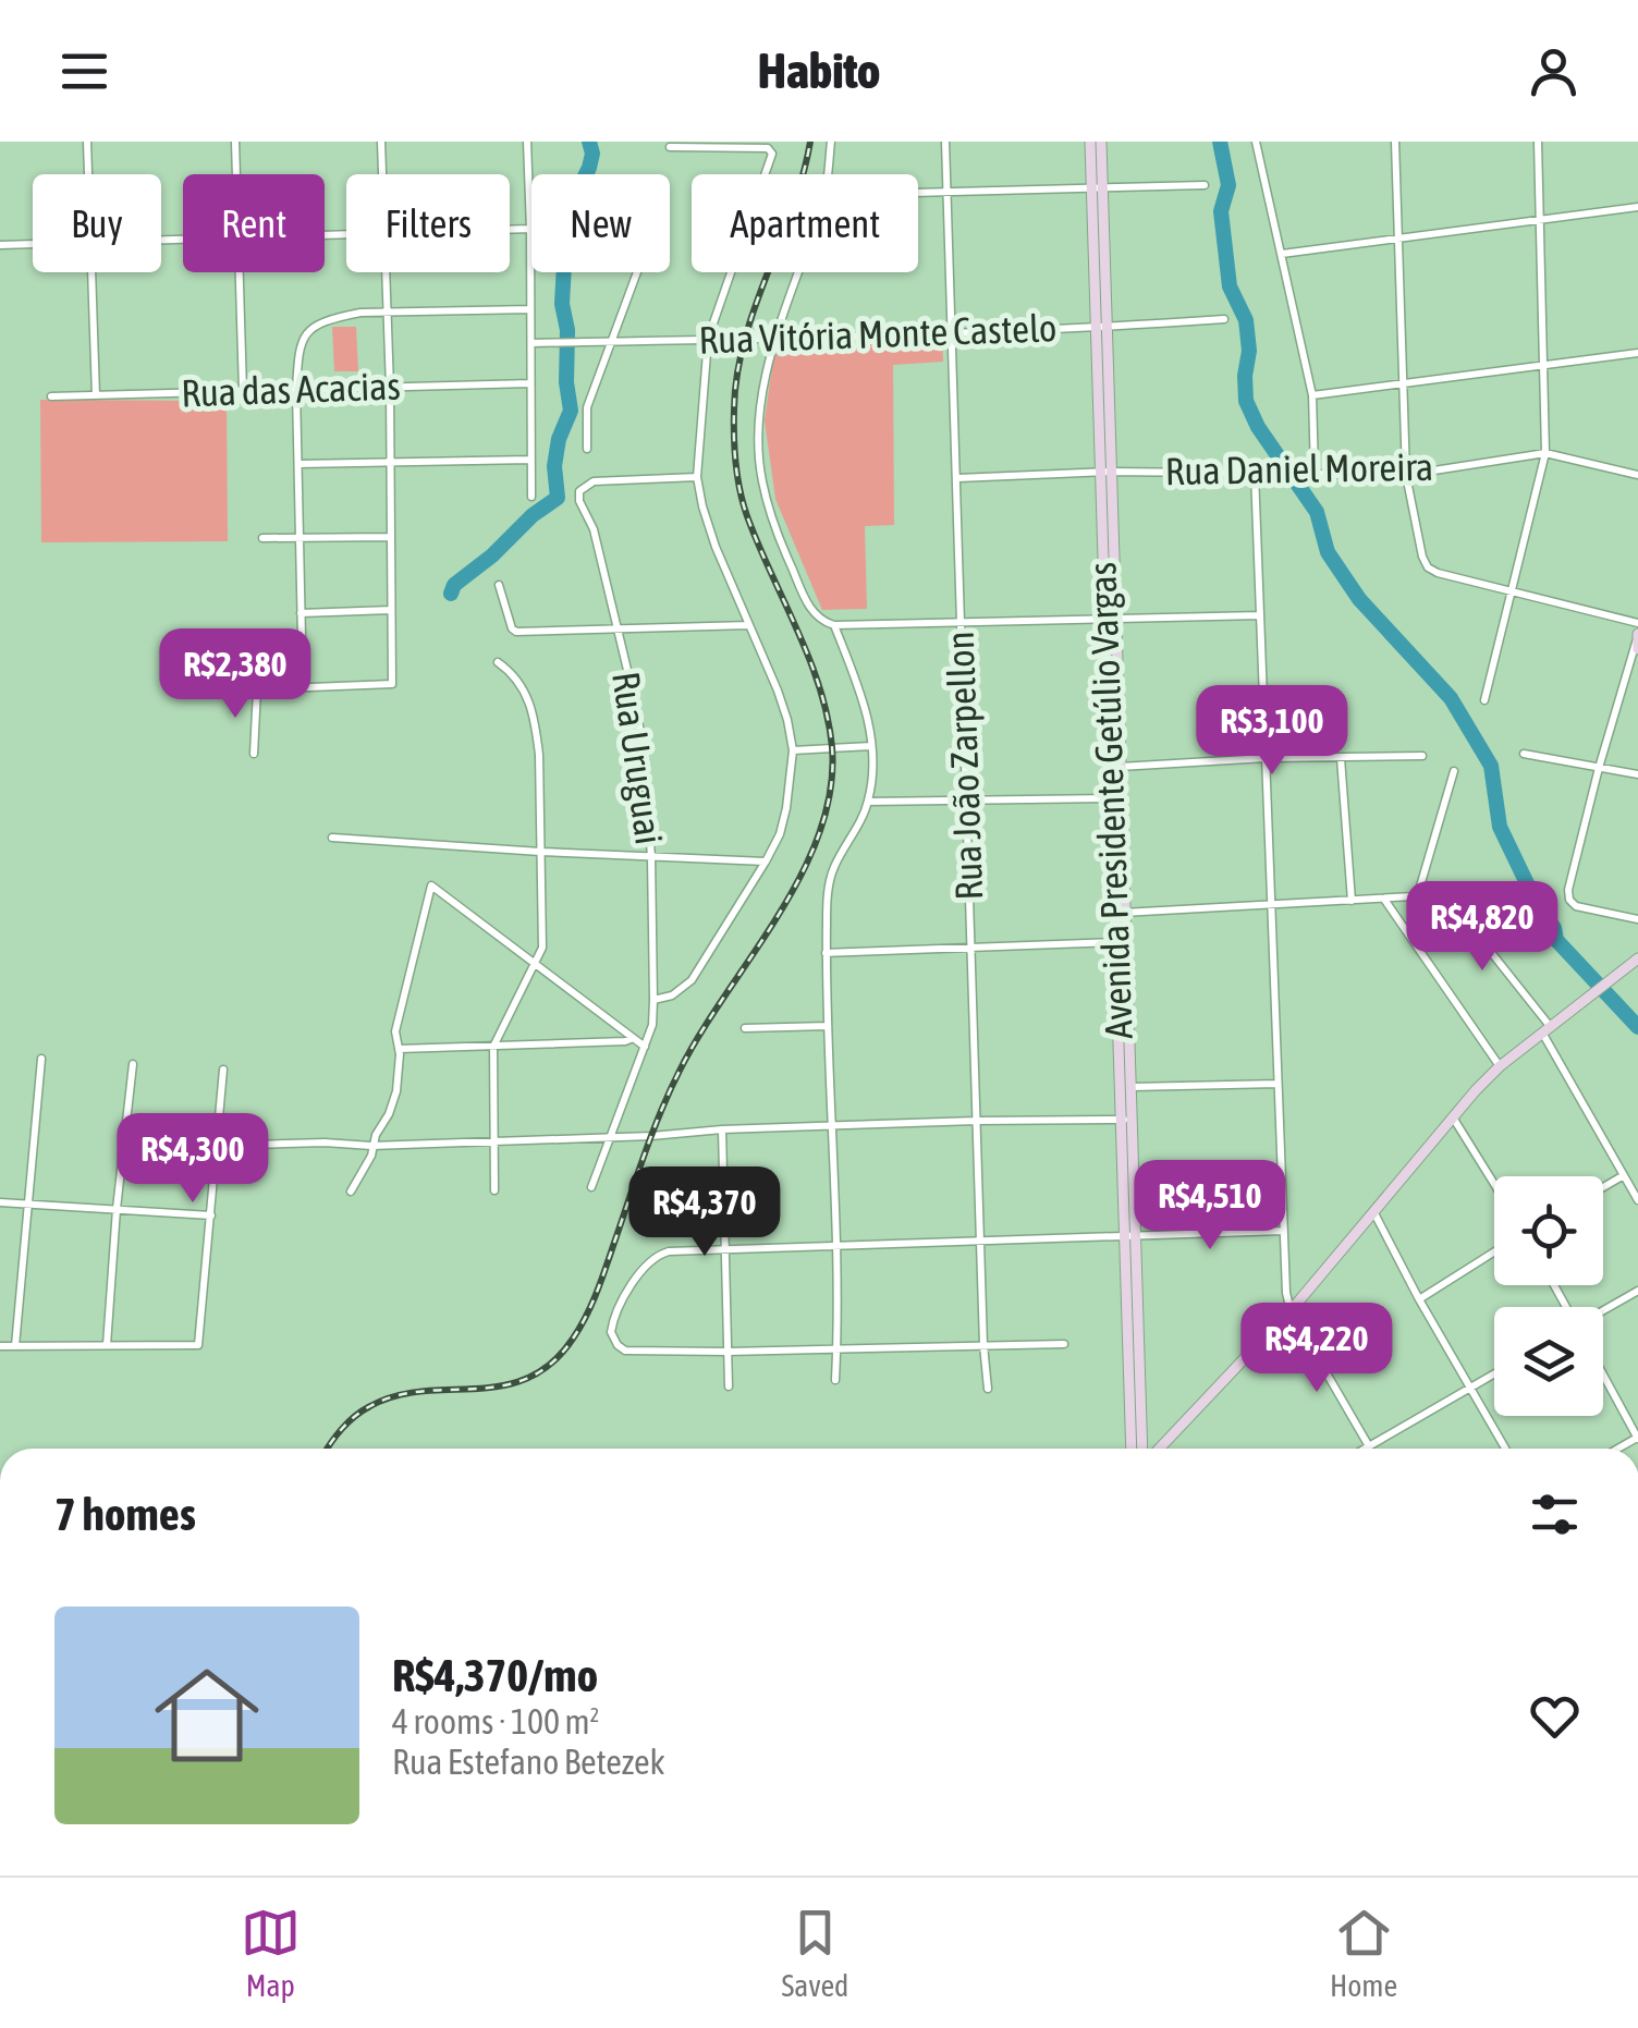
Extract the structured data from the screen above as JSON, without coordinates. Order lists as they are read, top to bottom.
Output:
{
  "streets": {
    "main road": ["Avenida Presidente Getúlio Vargas"],
    "street": [
      "Rua Vitória Monte Castelo",
      "Rua das Acacias",
      "Rua Daniel Moreira",
      "Rua Uruguai",
      "Rua João Zarpellon"
    ]
  },
  "crossings": [
    ["Rua Vitória Monte Castelo", "Rua João Zarpellon"],
    ["Rua Vitória Monte Castelo", "Avenida Presidente Getúlio Vargas"],
    ["Rua Daniel Moreira", "Rua João Zarpellon"],
    ["Rua Daniel Moreira", "Avenida Presidente Getúlio Vargas"]
  ],
  "page": {
    "header": "Habito",
    "chip": [
      "Buy",
      "Rent",
      "Filters",
      "New",
      "Apartment"
    ],
    "price": [
      "R$2,380",
      "R$3,100",
      "R$4,820",
      "R$4,300",
      "R$4,510",
      "R$4,370",
      "R$4,220"
    ],
    "heading": "7 homes",
    "list": [
      {
        "name": "R$4,370/mo",
        "note": "4 rooms · 100 m² · Rua Estefano Betezek"
      }
    ],
    "tabs": ["Map", "Saved", "Home"]
  }
}
